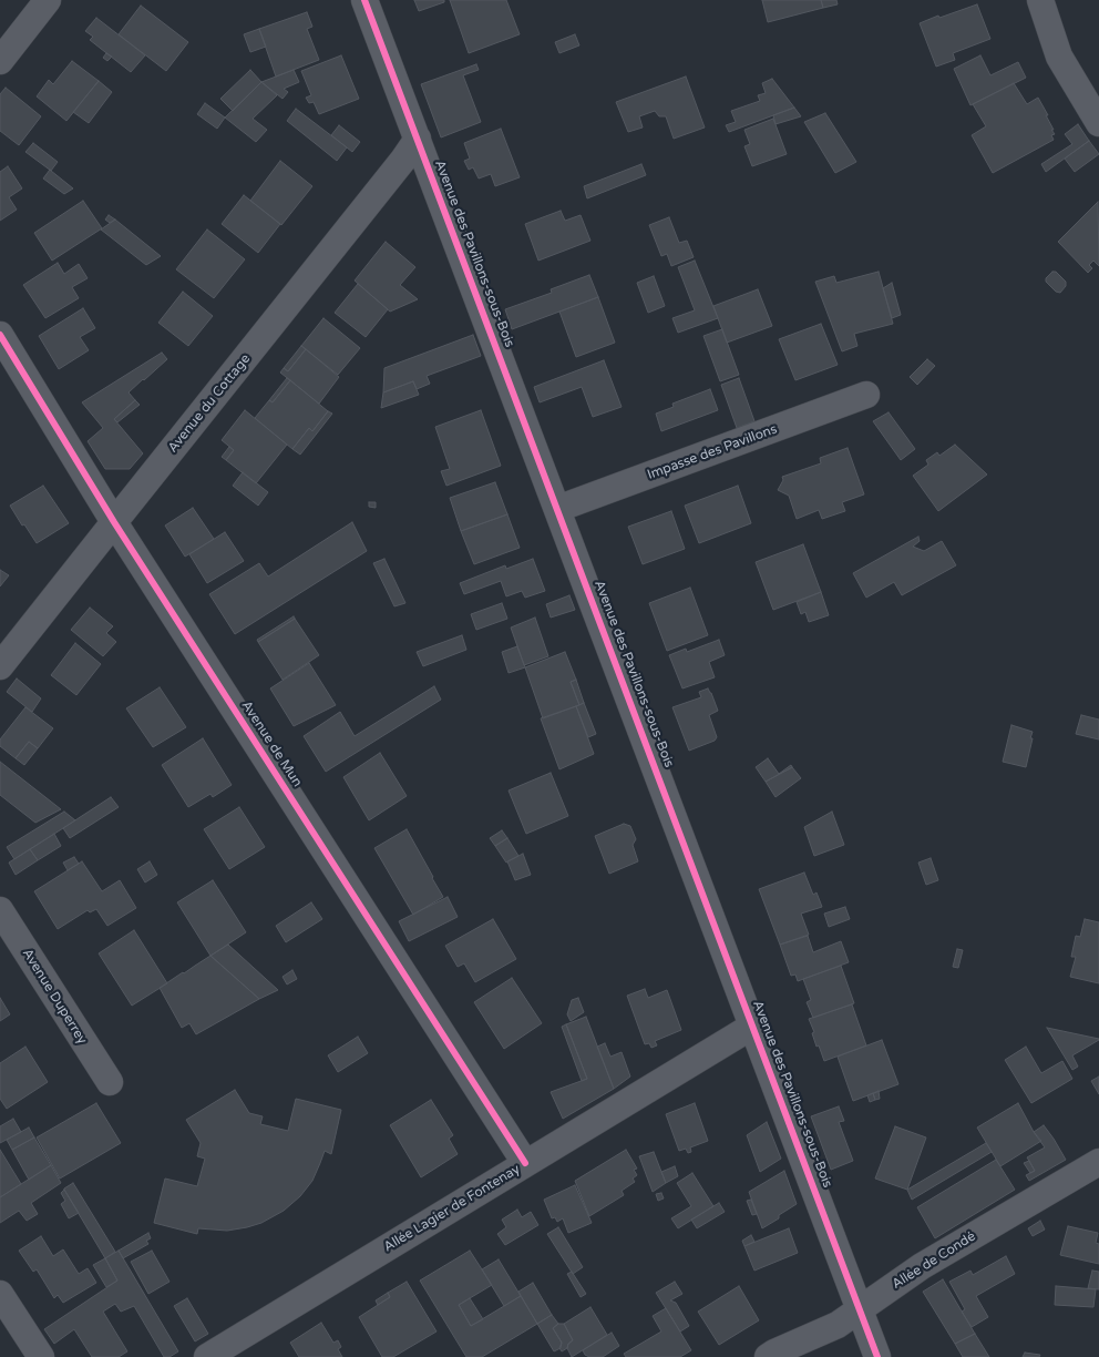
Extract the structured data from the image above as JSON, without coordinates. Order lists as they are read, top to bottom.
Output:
{
  "streets": {
    "street": [
      "Avenue des Pavillons-sous-Bois",
      "Avenue du Cottage",
      "Impasse des Pavillons",
      "Avenue de Mun",
      "Avenue Duperrey",
      "Allée Lagier de Fontenay",
      "Allée de Condé"
    ]
  },
  "crossings": [
    ["Avenue des Pavillons-sous-Bois", "Avenue du Cottage"],
    ["Avenue des Pavillons-sous-Bois", "Impasse des Pavillons"],
    ["Avenue des Pavillons-sous-Bois", "Allée Lagier de Fontenay"],
    ["Avenue des Pavillons-sous-Bois", "Allée de Condé"],
    ["Avenue du Cottage", "Avenue de Mun"],
    ["Avenue de Mun", "Allée Lagier de Fontenay"]
  ]
}
